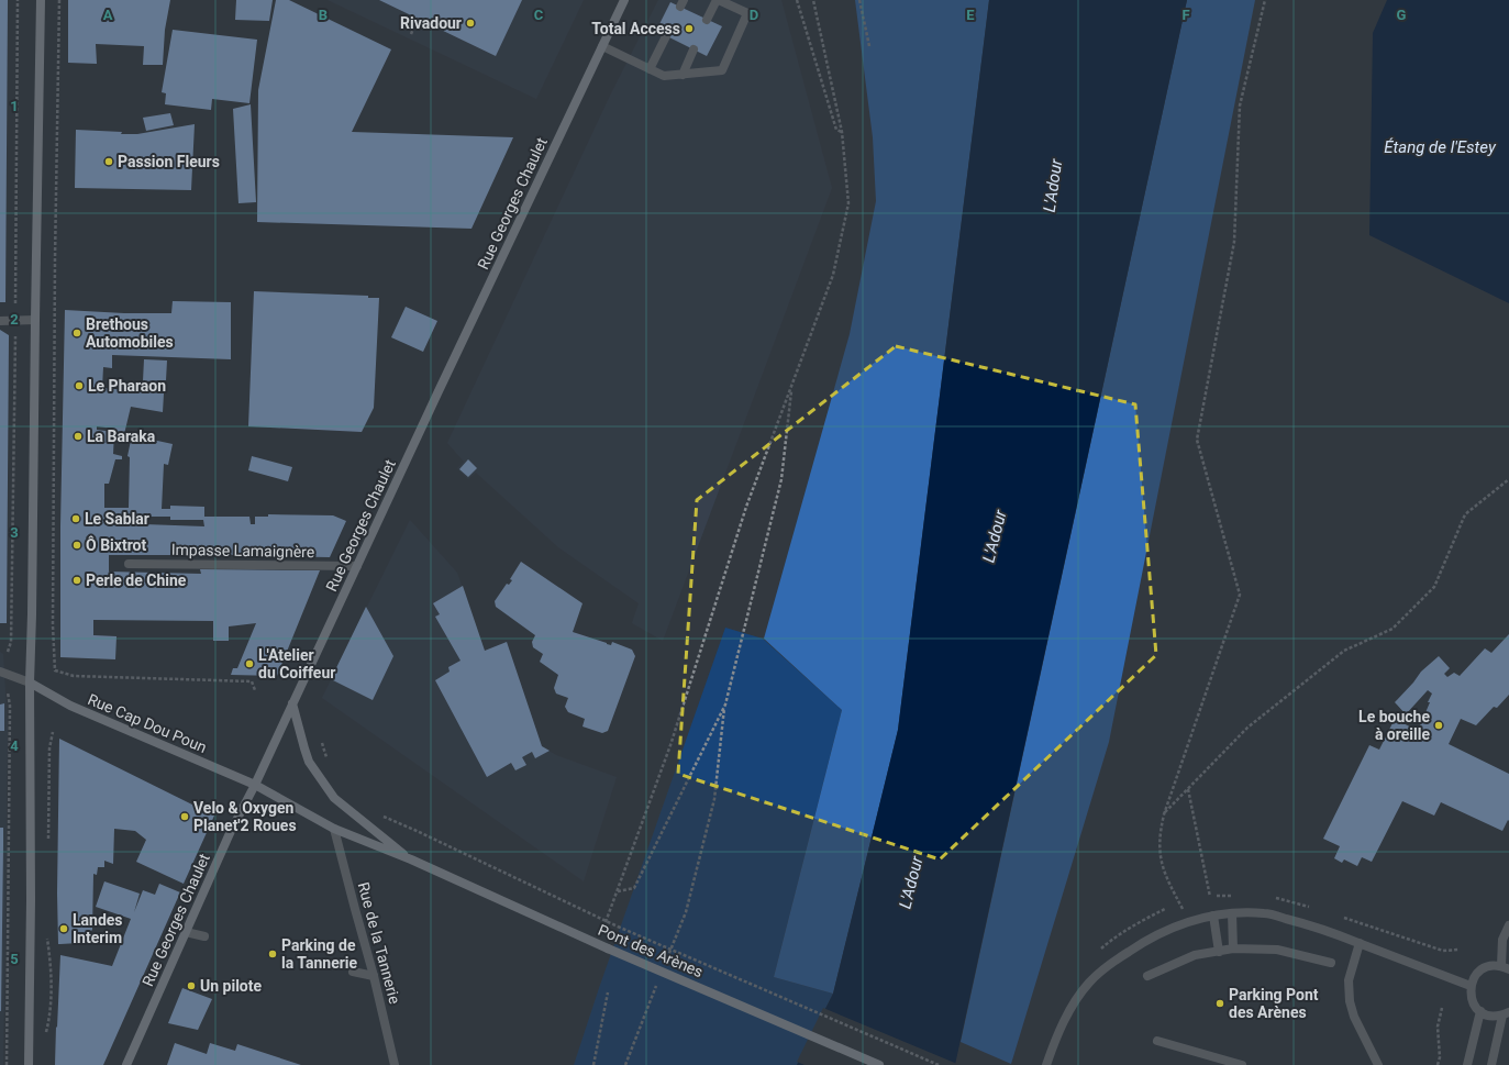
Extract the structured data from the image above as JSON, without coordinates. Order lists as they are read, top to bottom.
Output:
{
  "streets": {
    "main road": ["Rue Georges Chaulet", "Rue Cap Dou Poun", "Pont des Arènes"],
    "street": ["Impasse Lamaignère", "Rue de la Tannerie"]
  },
  "crossings": [
    ["Rue Georges Chaulet", "Impasse Lamaignère"],
    ["Rue Georges Chaulet", "Rue Cap Dou Poun"],
    ["Rue Cap Dou Poun", "Rue de la Tannerie"],
    ["Rue Cap Dou Poun", "Pont des Arènes"]
  ],
  "water": ["Étang de l'Estey", "L'Adour"],
  "places": [
    "Rivadour",
    "Total Access",
    "Passion Fleurs",
    "Brethous Automobiles",
    "Le Pharaon",
    "La Baraka",
    "Le Sablar",
    "Ô Bixtrot",
    "Perle de Chine",
    "L'Atelier du Coiffeur",
    "Le bouche à oreille",
    "Velo & Oxygen Planet'2 Roues",
    "Landes Interim",
    "Parking de la Tannerie",
    "Un pilote",
    "Parking Pont des Arènes"
  ],
  "grid": {
    "columns": [
      "A",
      "B",
      "C",
      "D",
      "E",
      "F",
      "G"
    ],
    "rows": [
      "1",
      "2",
      "3",
      "4",
      "5"
    ]
  }
}
